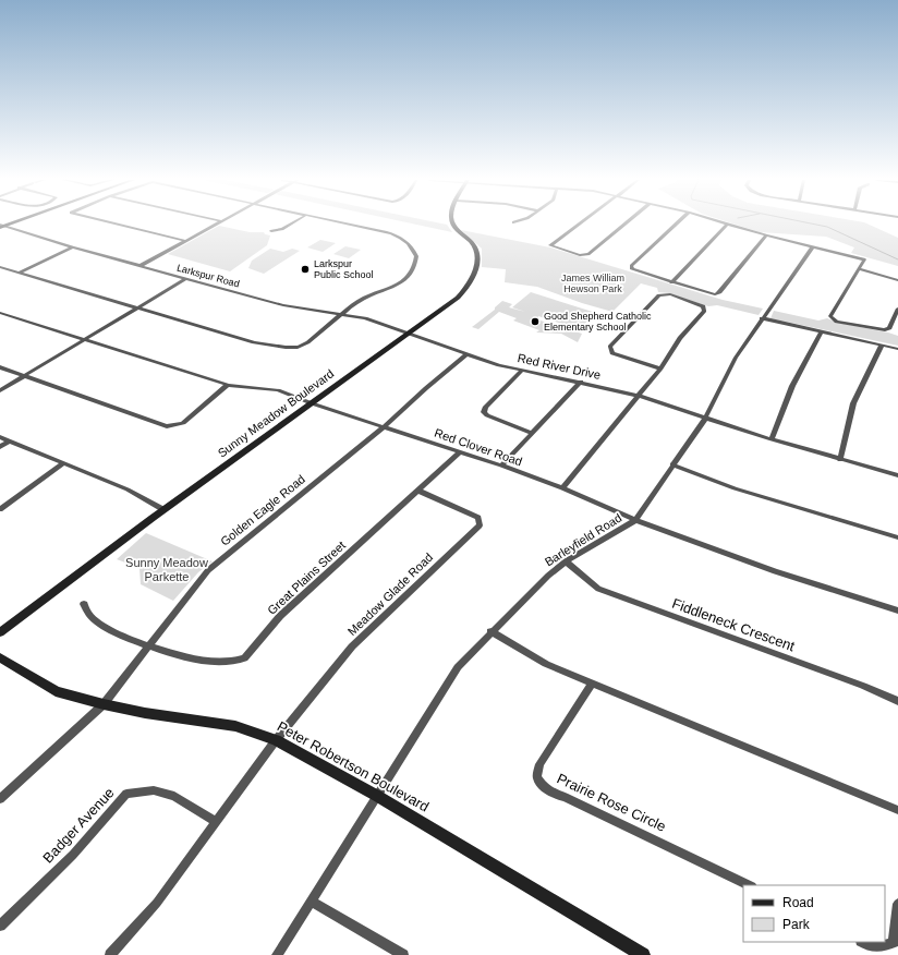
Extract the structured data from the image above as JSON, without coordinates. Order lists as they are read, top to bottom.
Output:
{
  "streets": {
    "street": [
      "Larkspur Road",
      "Red River Drive",
      "Sunny Meadow Boulevard",
      "Red Clover Road",
      "Golden Eagle Road",
      "Barleyfield Road",
      "Great Plains Street",
      "Meadow Glade Road",
      "Fiddleneck Crescent",
      "Peter Robertson Boulevard",
      "Prairie Rose Circle",
      "Badger Avenue"
    ]
  },
  "crossings": [
    ["Larkspur Road", "Red River Drive"],
    ["Larkspur Road", "Sunny Meadow Boulevard"],
    ["Red River Drive", "Sunny Meadow Boulevard"],
    ["Red River Drive", "Golden Eagle Road"],
    ["Red River Drive", "Barleyfield Road"],
    ["Sunny Meadow Boulevard", "Red Clover Road"],
    ["Red Clover Road", "Golden Eagle Road"],
    ["Red Clover Road", "Barleyfield Road"],
    ["Red Clover Road", "Great Plains Street"],
    ["Golden Eagle Road", "Great Plains Street"],
    ["Golden Eagle Road", "Peter Robertson Boulevard"],
    ["Barleyfield Road", "Fiddleneck Crescent"],
    ["Barleyfield Road", "Peter Robertson Boulevard"],
    ["Great Plains Street", "Meadow Glade Road"],
    ["Meadow Glade Road", "Peter Robertson Boulevard"]
  ],
  "parks": ["James William Hewson Park", "Sunny Meadow Parkette"],
  "places": ["Larkspur Public School", "Good Shepherd Catholic Elementary School"],
  "legend": ["Road", "Park"]
}
